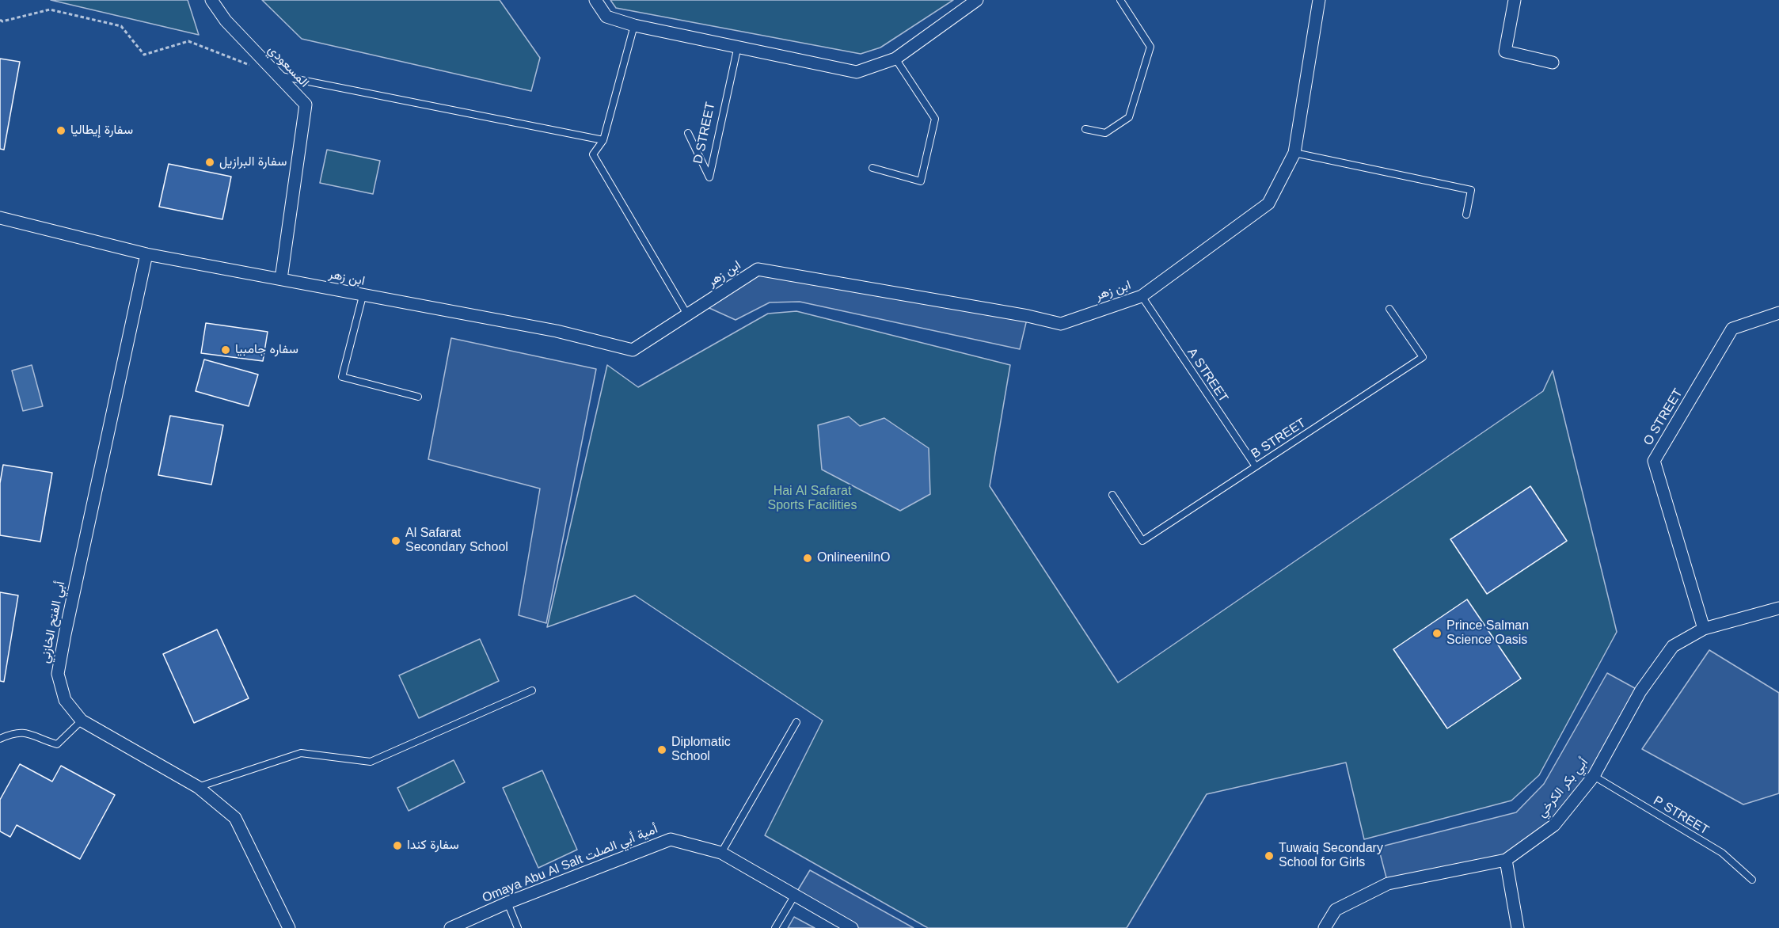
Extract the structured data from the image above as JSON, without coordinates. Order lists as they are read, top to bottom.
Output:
{
  "streets": {
    "street": [
      "المسعودي",
      "ابن زهر",
      "O STREET",
      "أبي الفتح الخازني",
      "أبي بكر الكرخي",
      "Omaya Abu Al Salt أمية أبي الصلت"
    ],
    "lane": [
      "D STREET",
      "A STREET",
      "B STREET",
      "P STREET"
    ]
  },
  "crossings": [
    ["المسعودي", "ابن زهر"],
    ["ابن زهر", "A STREET"],
    ["ابن زهر", "أبي الفتح الخازني"],
    ["A STREET", "B STREET"],
    ["O STREET", "أبي بكر الكرخي"],
    ["أبي بكر الكرخي", "P STREET"]
  ],
  "parks": ["Hai Al Safarat Sports Facilities"],
  "places": [
    "سفارة إيطاليا",
    "سفارة البرازيل",
    "سفاره جامبيا",
    "Al Safarat Secondary School",
    "OnlineenilnO",
    "Prince Salman Science Oasis",
    "Diplomatic School",
    "سفارة كندا",
    "Tuwaiq Secondary School for Girls"
  ]
}
